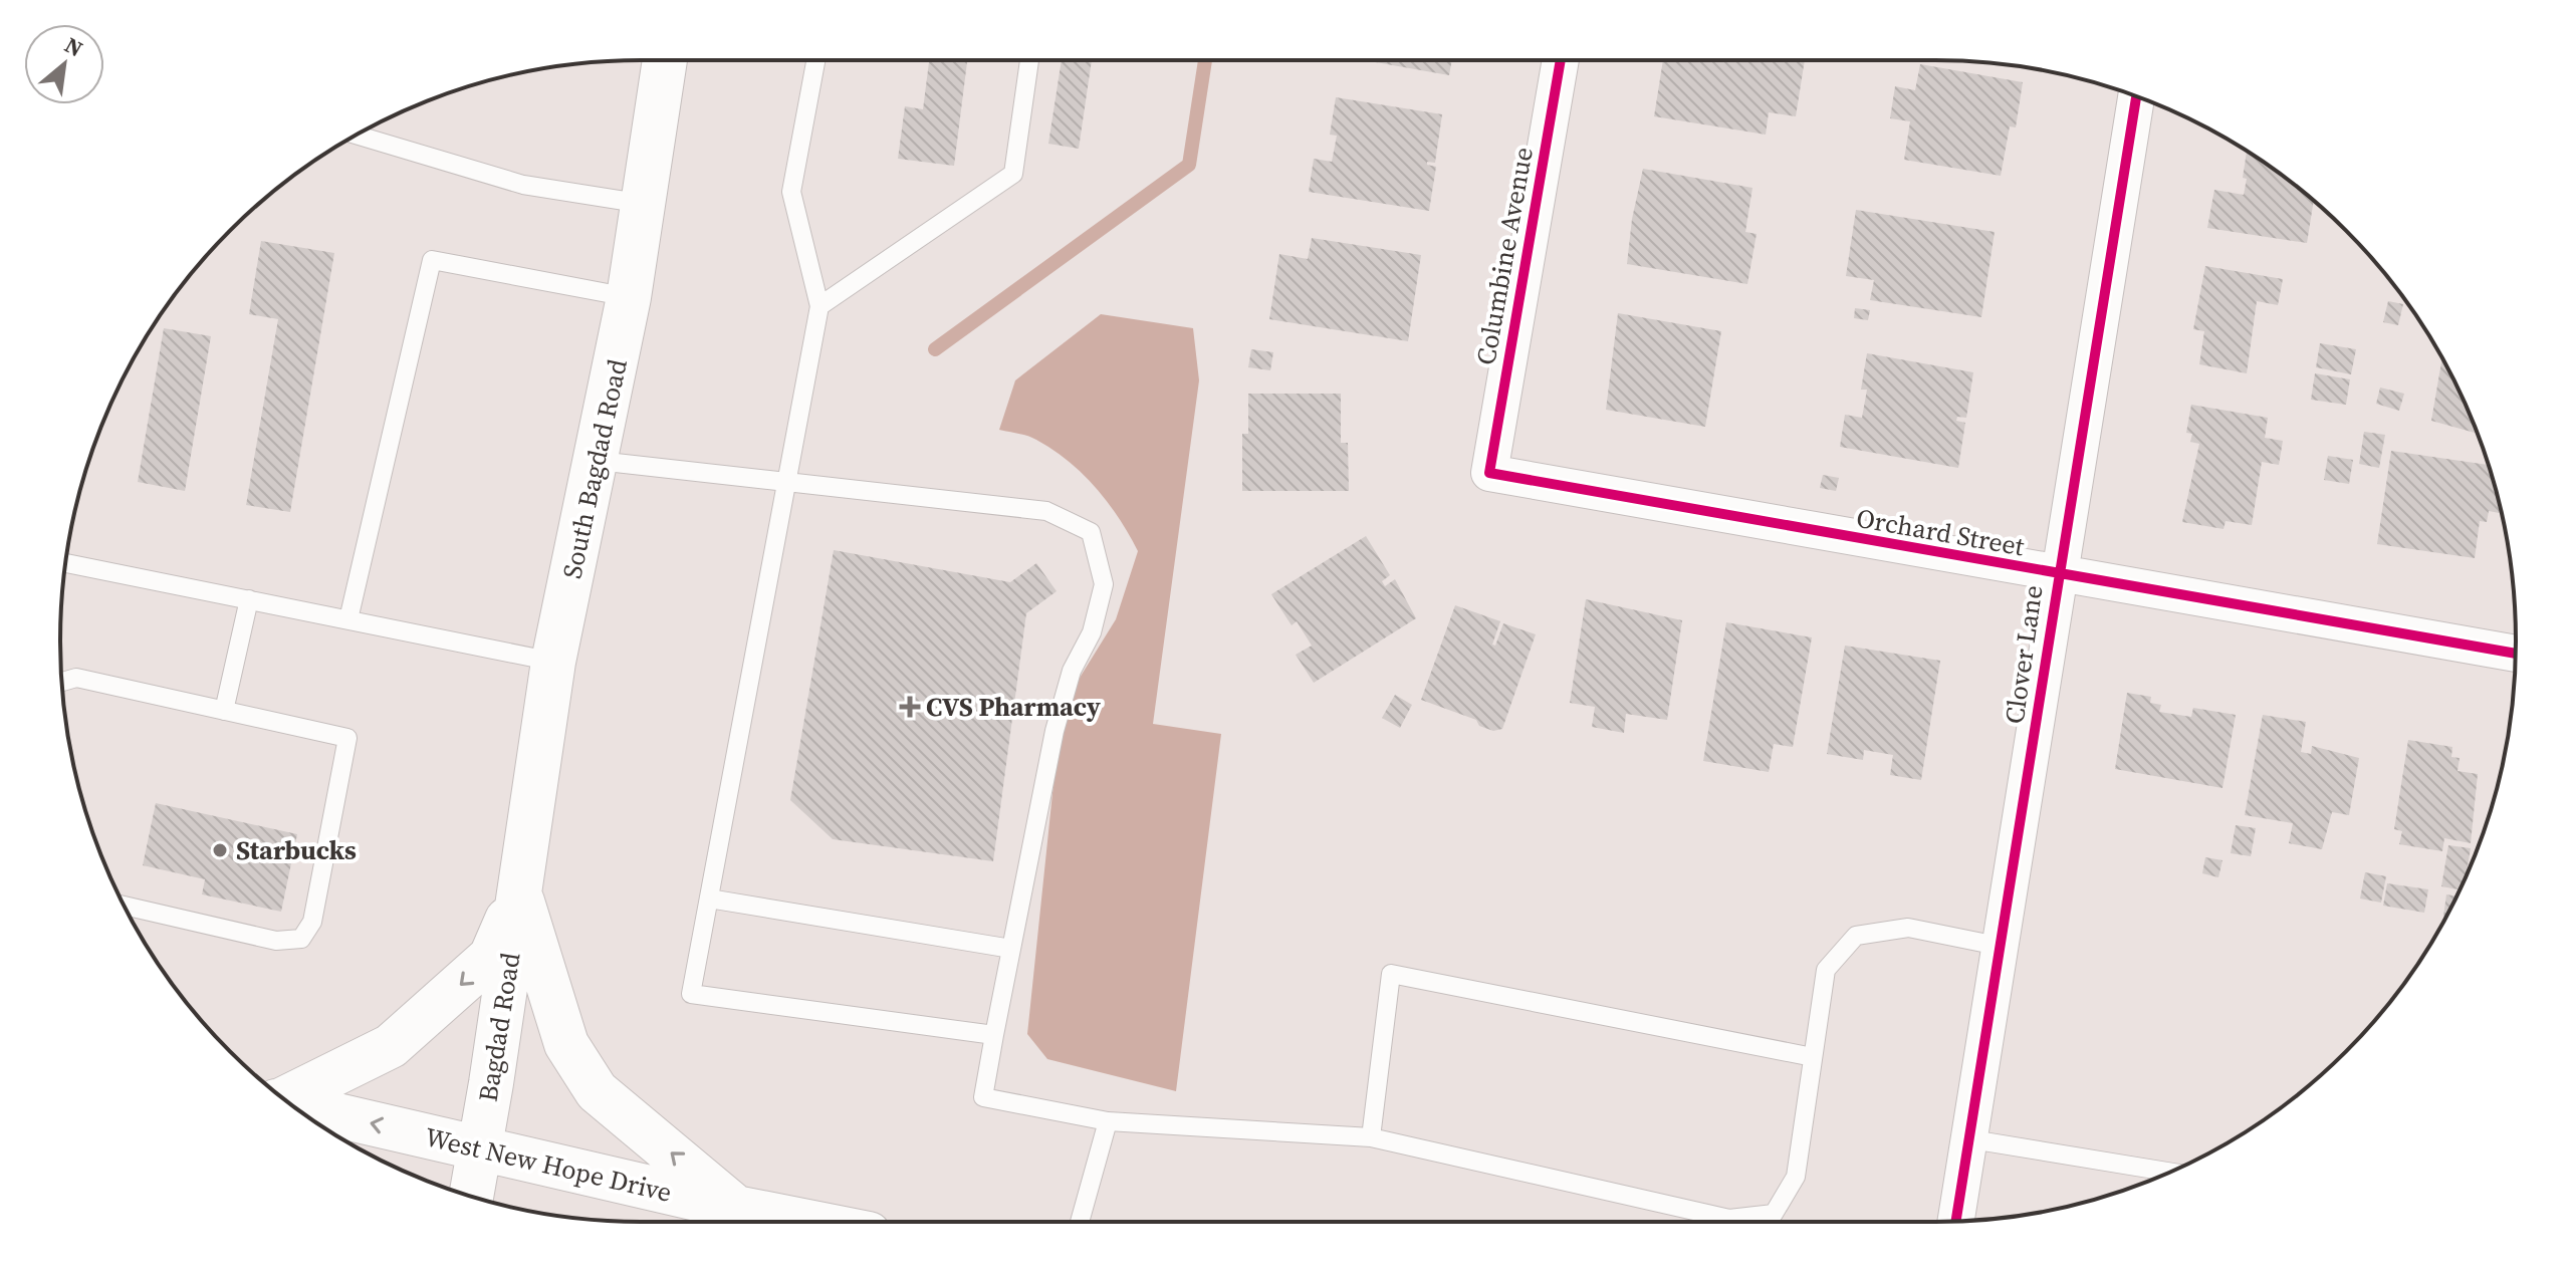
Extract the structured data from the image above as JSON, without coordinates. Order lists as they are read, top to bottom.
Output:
{
  "streets": {
    "main road": ["South Bagdad Road", "Bagdad Road", "West New Hope Drive"],
    "street": ["Columbine Avenue", "Orchard Street", "Clover Lane"]
  },
  "crossings": [
    ["Columbine Avenue", "Orchard Street"],
    ["South Bagdad Road", "Bagdad Road"],
    ["Orchard Street", "Clover Lane"],
    ["Bagdad Road", "West New Hope Drive"]
  ],
  "one_way": ["West New Hope Drive"],
  "places": {
    "health": ["CVS Pharmacy"],
    "other": ["Starbucks"]
  },
  "north": "top right"
}
